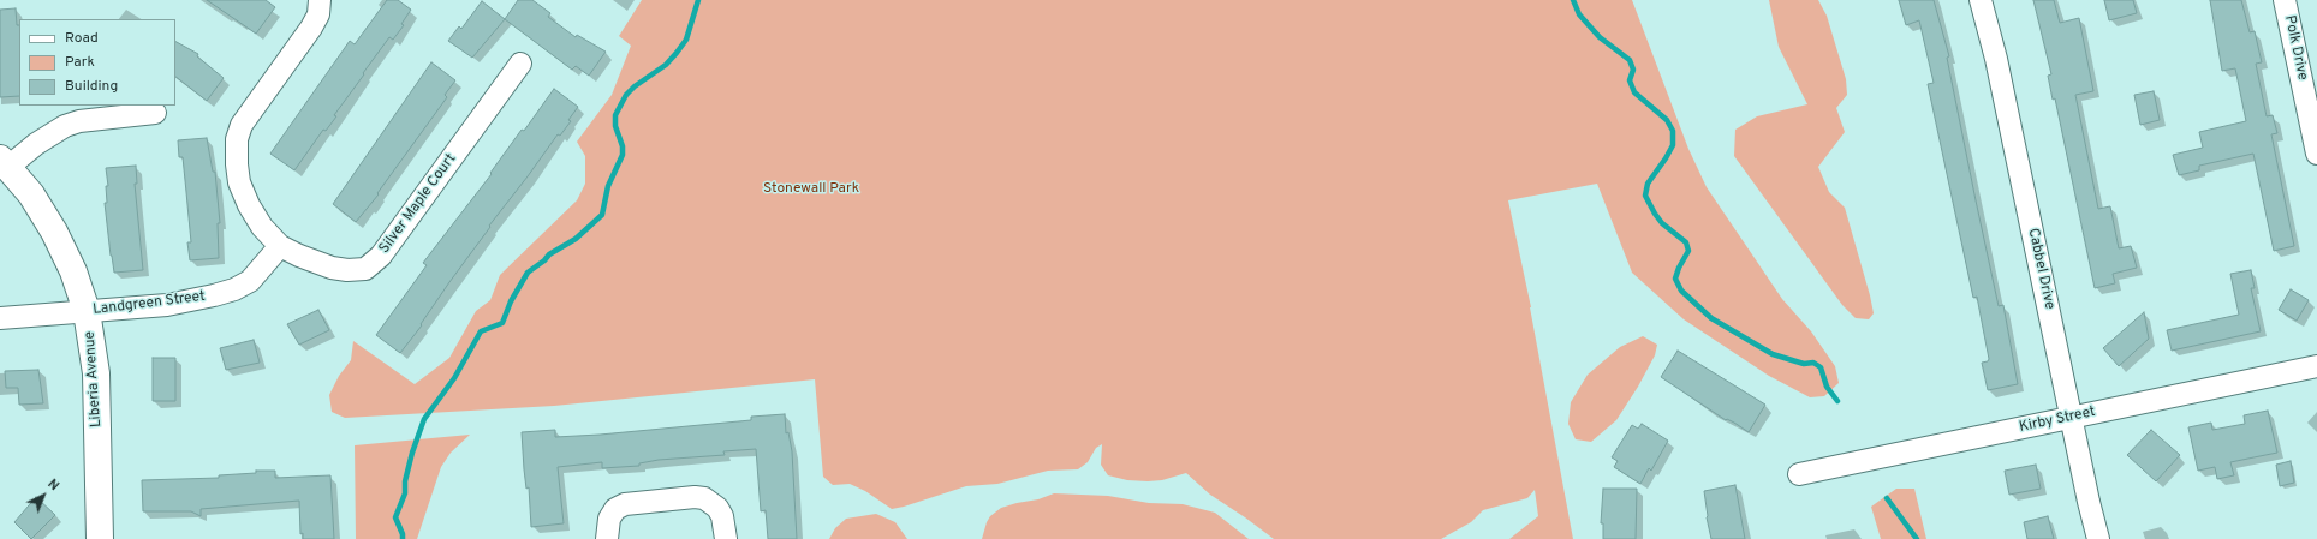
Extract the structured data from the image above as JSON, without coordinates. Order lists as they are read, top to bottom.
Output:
{
  "streets": {
    "main road": ["Liberia Avenue"],
    "street": [
      "Polk Drive",
      "Silver Maple Court",
      "Cabbel Drive",
      "Landgreen Street",
      "Kirby Street"
    ]
  },
  "crossings": [
    ["Silver Maple Court", "Landgreen Street"],
    ["Cabbel Drive", "Kirby Street"],
    ["Landgreen Street", "Liberia Avenue"]
  ],
  "parks": ["Stonewall Park"],
  "legend": ["Road", "Park", "Building"],
  "north": "top right"
}
